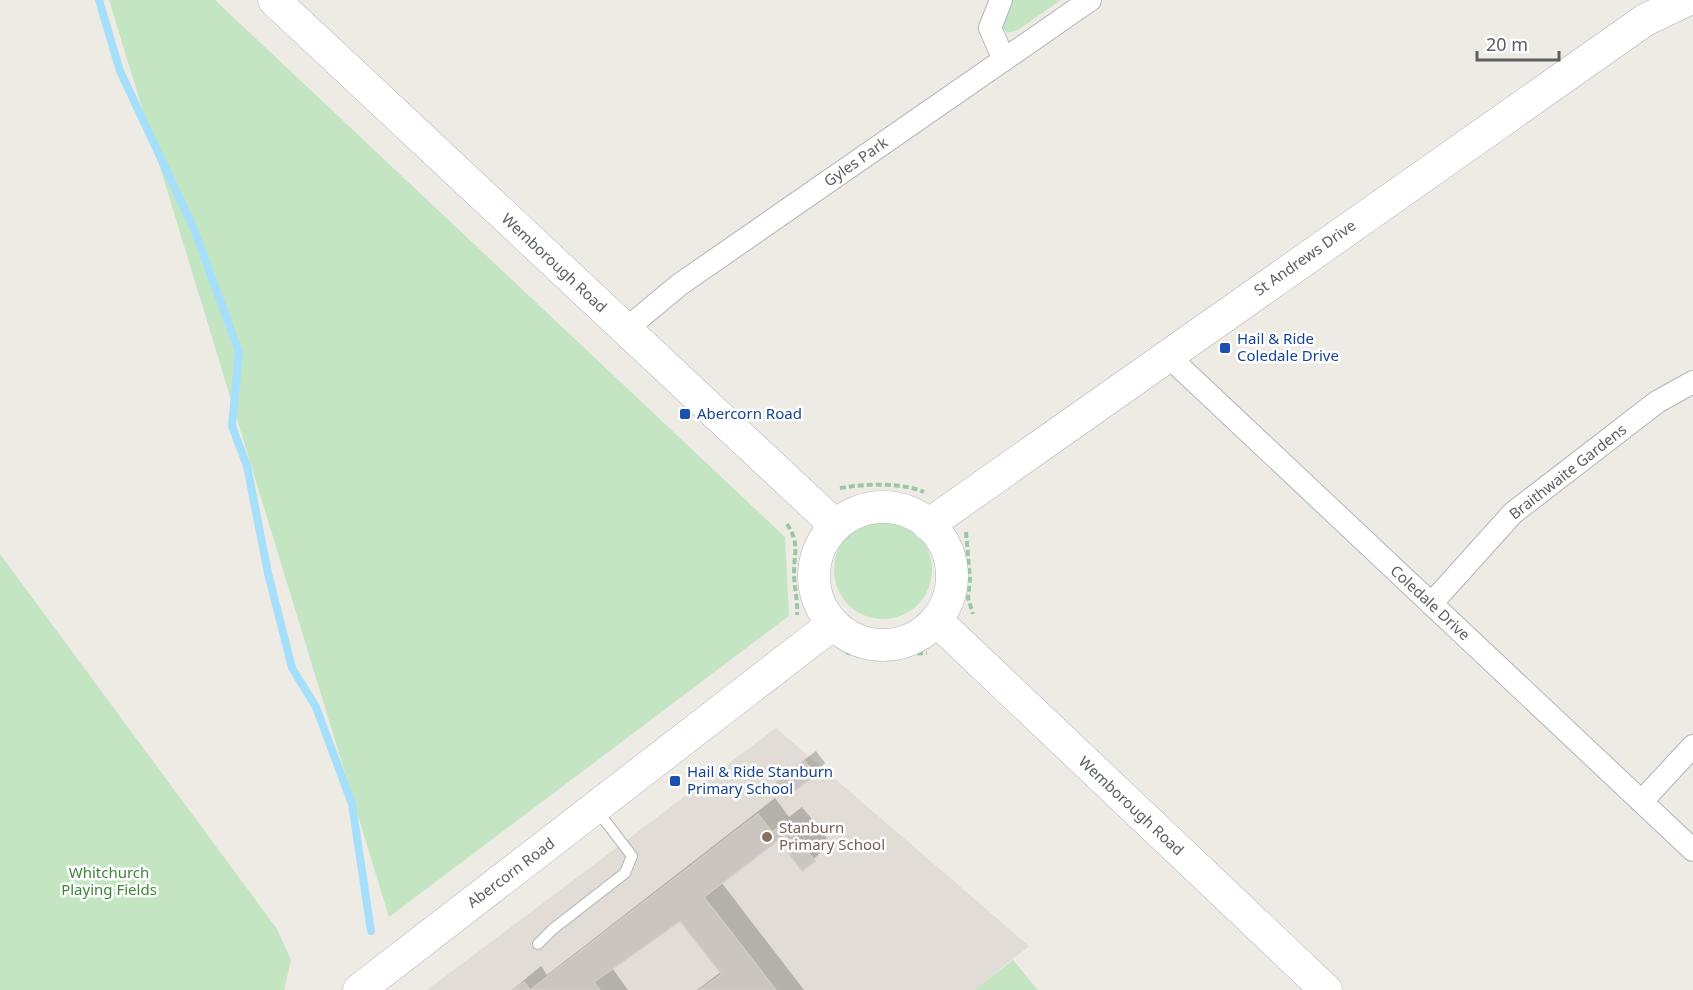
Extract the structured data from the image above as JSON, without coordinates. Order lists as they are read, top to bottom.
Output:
{
  "streets": {
    "street": [
      "Gyles Park",
      "St Andrews Drive",
      "Wemborough Road",
      "Braithwaite Gardens",
      "Coledale Drive",
      "Abercorn Road"
    ]
  },
  "crossings": [
    ["Gyles Park", "Wemborough Road"],
    ["St Andrews Drive", "Wemborough Road"],
    ["St Andrews Drive", "Coledale Drive"],
    ["St Andrews Drive", "Abercorn Road"],
    ["Wemborough Road", "Abercorn Road"],
    ["Braithwaite Gardens", "Coledale Drive"]
  ],
  "parks": ["Whitchurch Playing Fields"],
  "places": {
    "transit": ["Hail & Ride Coledale Drive", "Abercorn Road", "Hail & Ride Stanburn Primary School"],
    "other": ["Stanburn Primary School"]
  },
  "scale_bar": "20 m"
}
